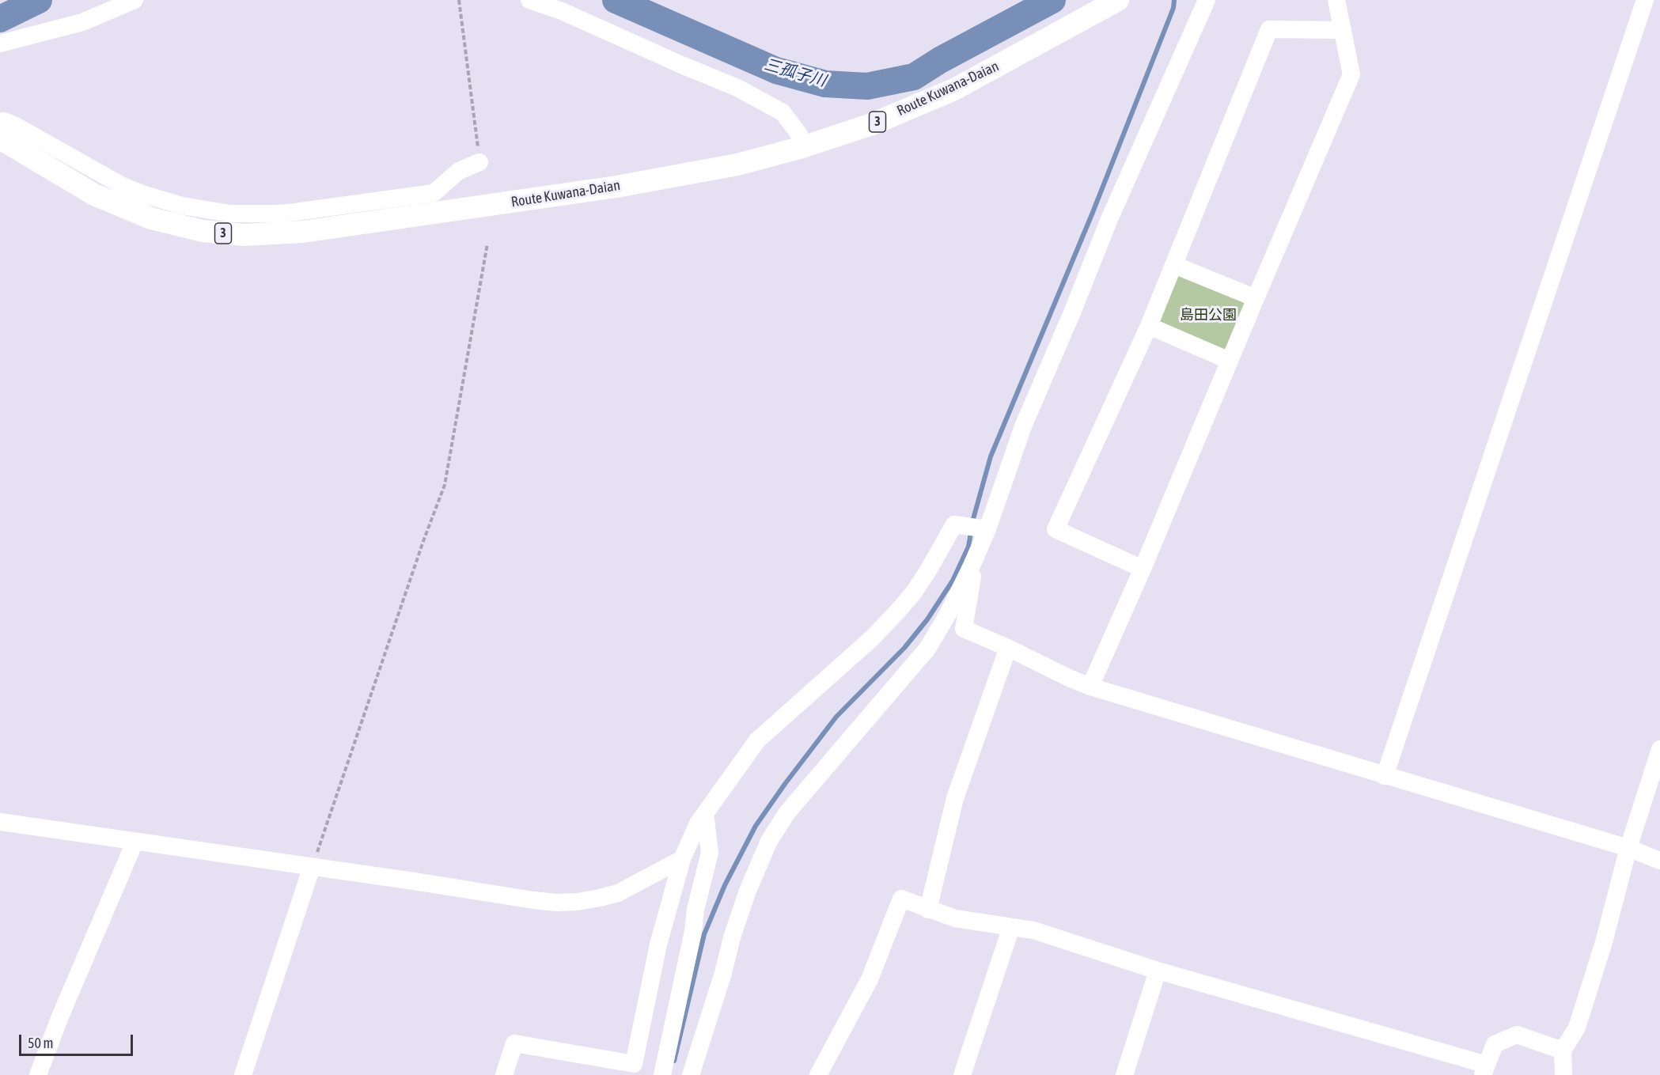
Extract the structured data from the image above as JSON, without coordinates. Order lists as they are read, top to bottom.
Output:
{
  "streets": {
    "main road": ["Route Kuwana-Daian", "3"]
  },
  "water": ["三孤子川"],
  "parks": ["島田公園"],
  "scale_bar": "50 m"
}
